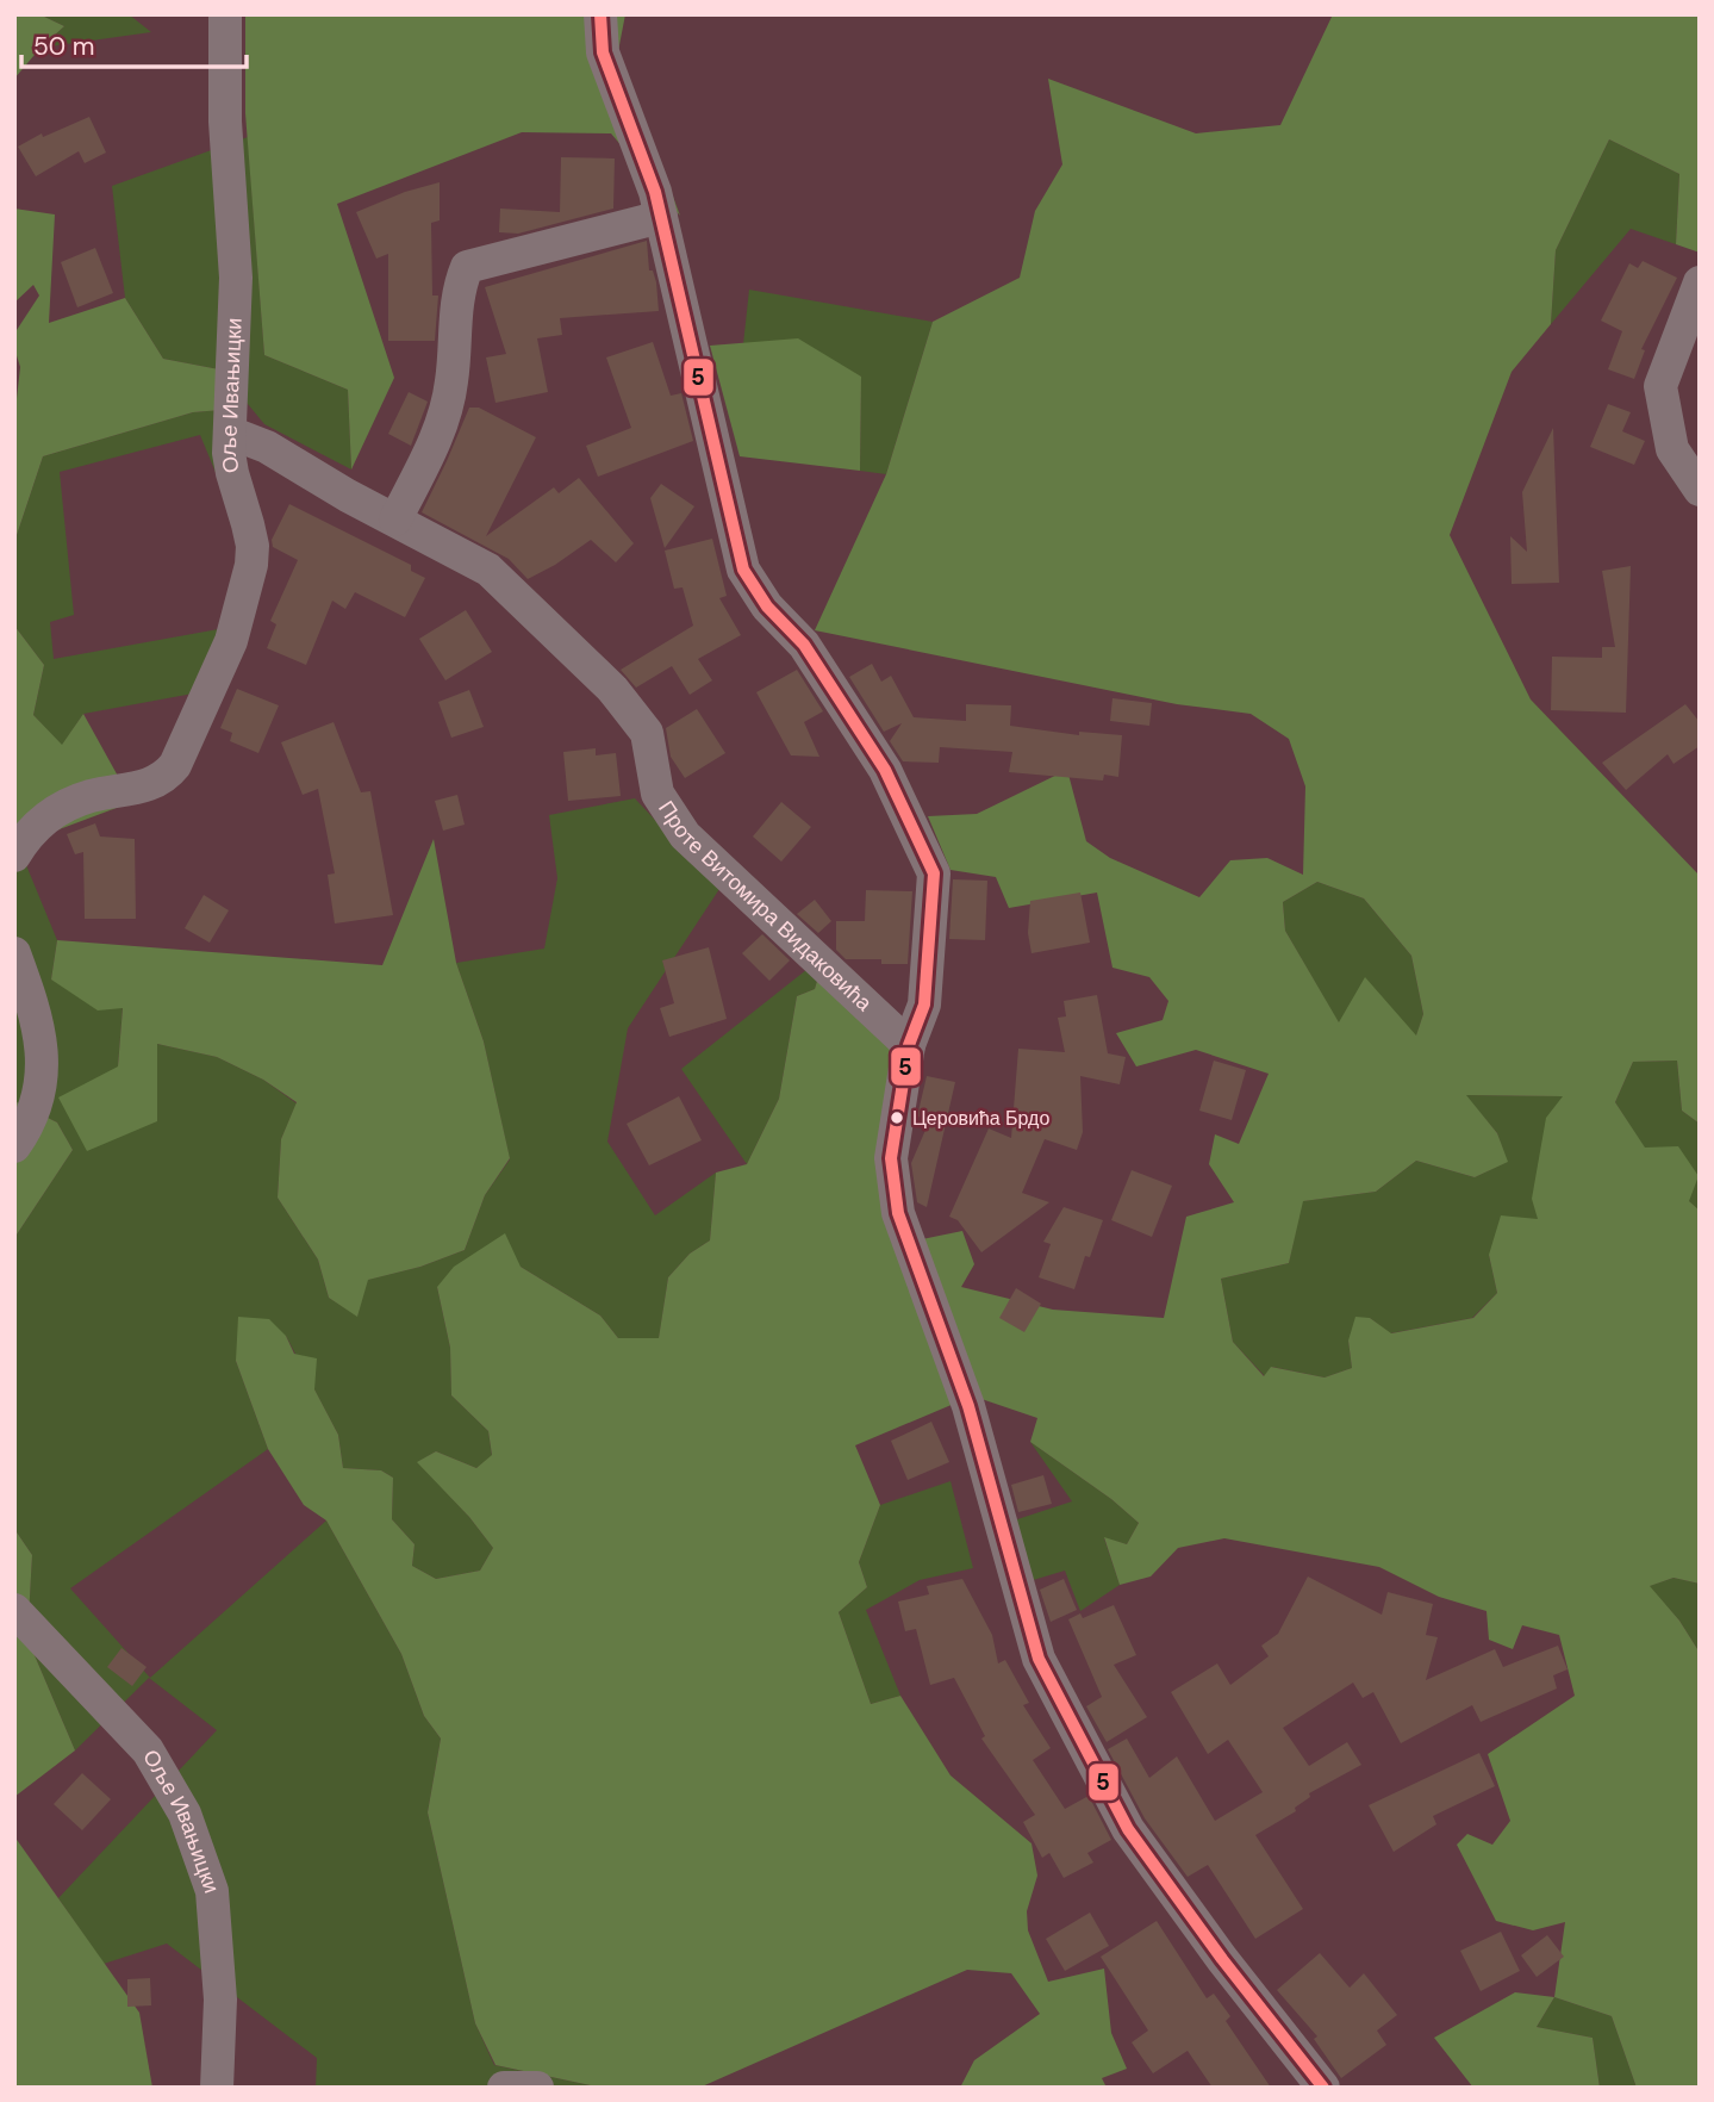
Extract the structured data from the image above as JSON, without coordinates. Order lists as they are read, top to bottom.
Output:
{
  "streets": {
    "street": ["Оље Ивањицки", "Проте Витомира Видаковића"]
  },
  "crossings": [
    ["Оље Ивањицки", "Проте Витомира Видаковића"]
  ],
  "places": ["Церовића Брдо"],
  "lines": ["transit line 5"],
  "scale_bar": "50 m"
}
